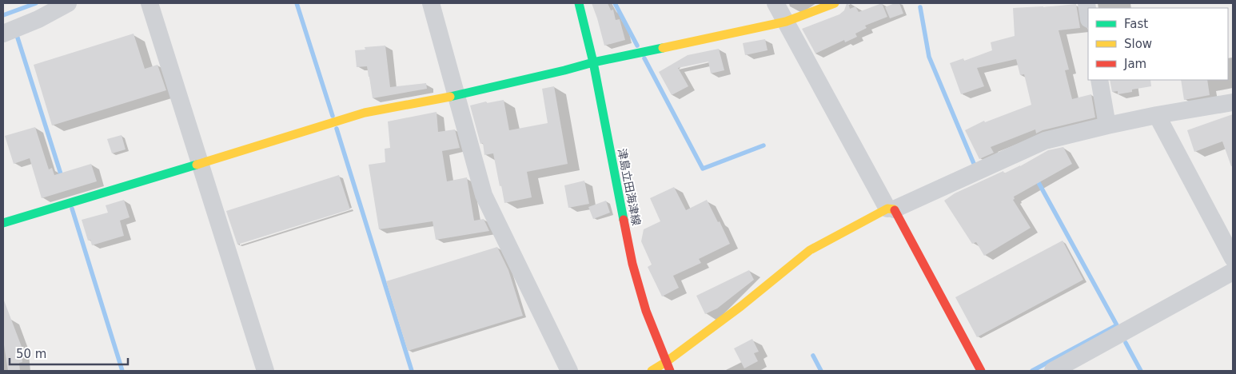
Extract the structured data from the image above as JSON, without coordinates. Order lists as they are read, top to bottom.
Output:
{
  "streets": {
    "street": ["津島立田海津線"]
  },
  "legend": ["Fast", "Slow", "Jam"],
  "scale_bar": "50 m"
}
